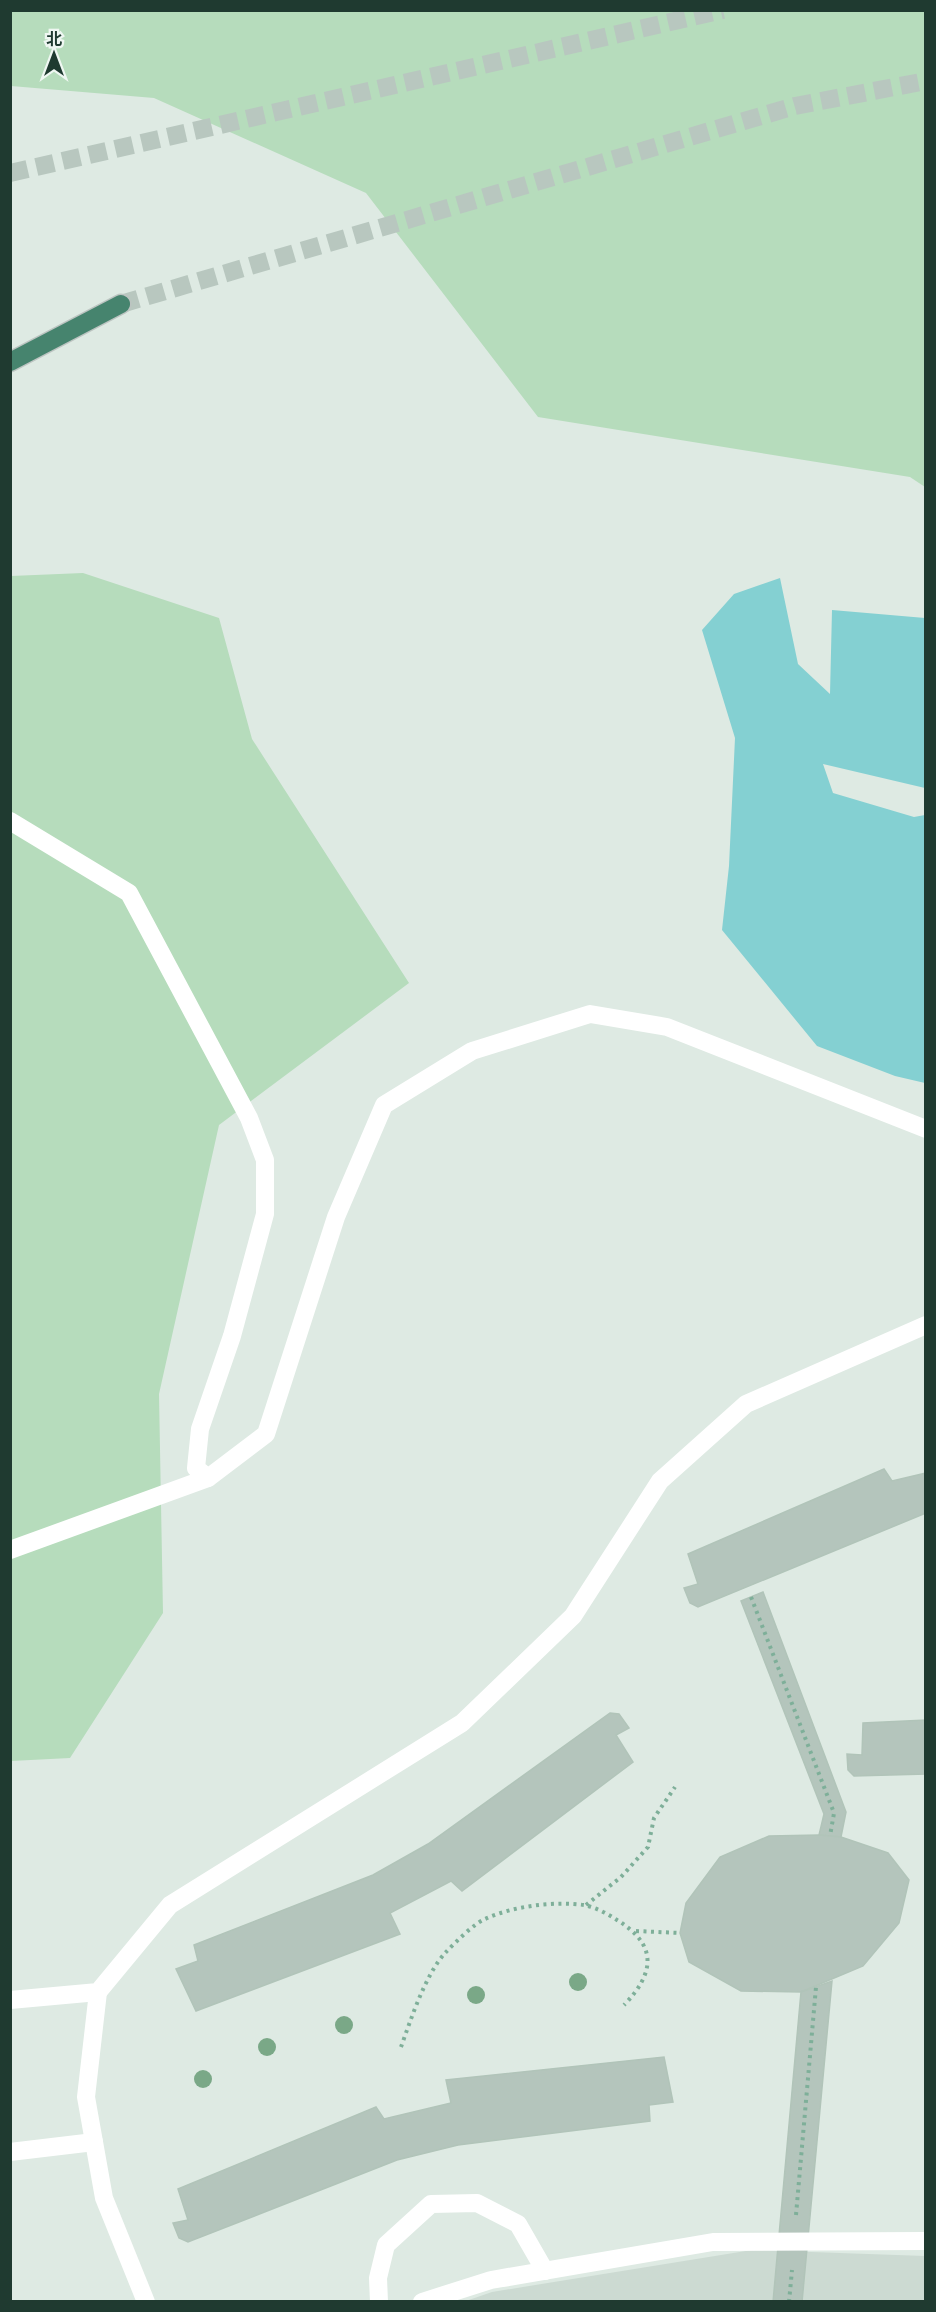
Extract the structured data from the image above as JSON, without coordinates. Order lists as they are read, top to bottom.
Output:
{
  "north": "top"
}
